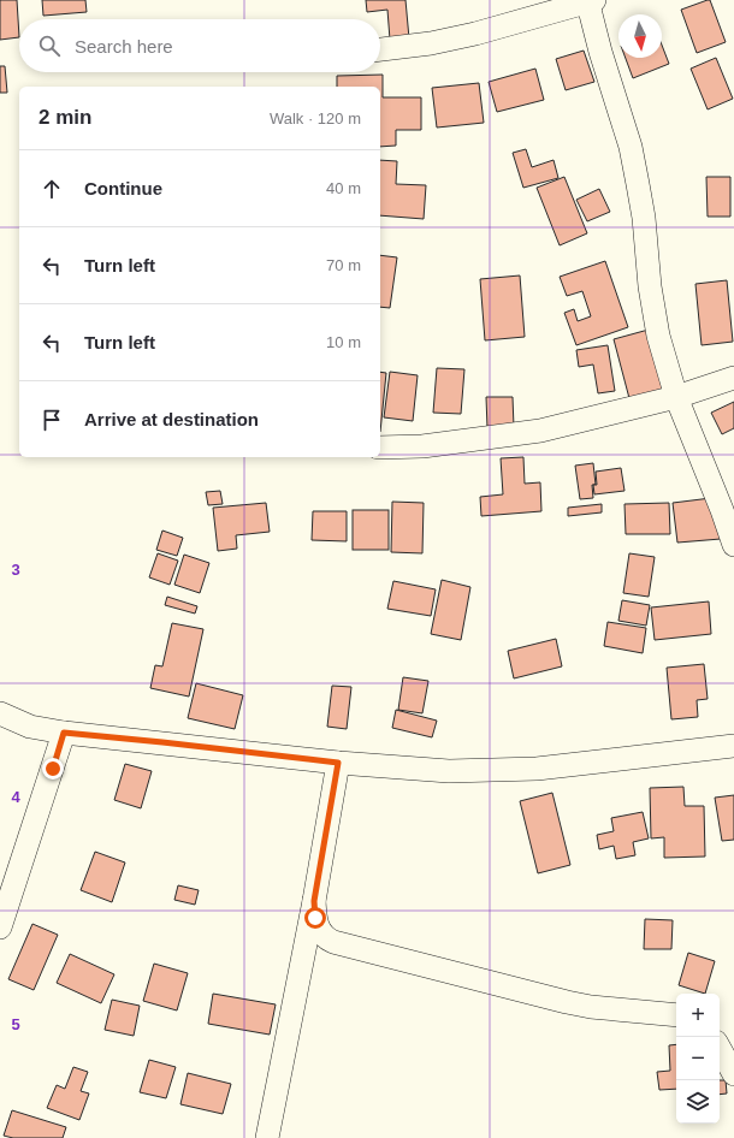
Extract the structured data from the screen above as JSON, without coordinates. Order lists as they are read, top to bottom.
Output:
{
  "north": "bottom",
  "page": {
    "search": "Search here",
    "heading": ["2 min", "Walk · 120 m"],
    "list": [
      ["Continue", "40 m"],
      ["Turn left", "70 m"],
      ["Turn left", "10 m"],
      "Arrive at destination"
    ],
    "map_buttons": ["+", "−"]
  },
  "grid": {
    "rows": ["3", "4", "5"]
  }
}
